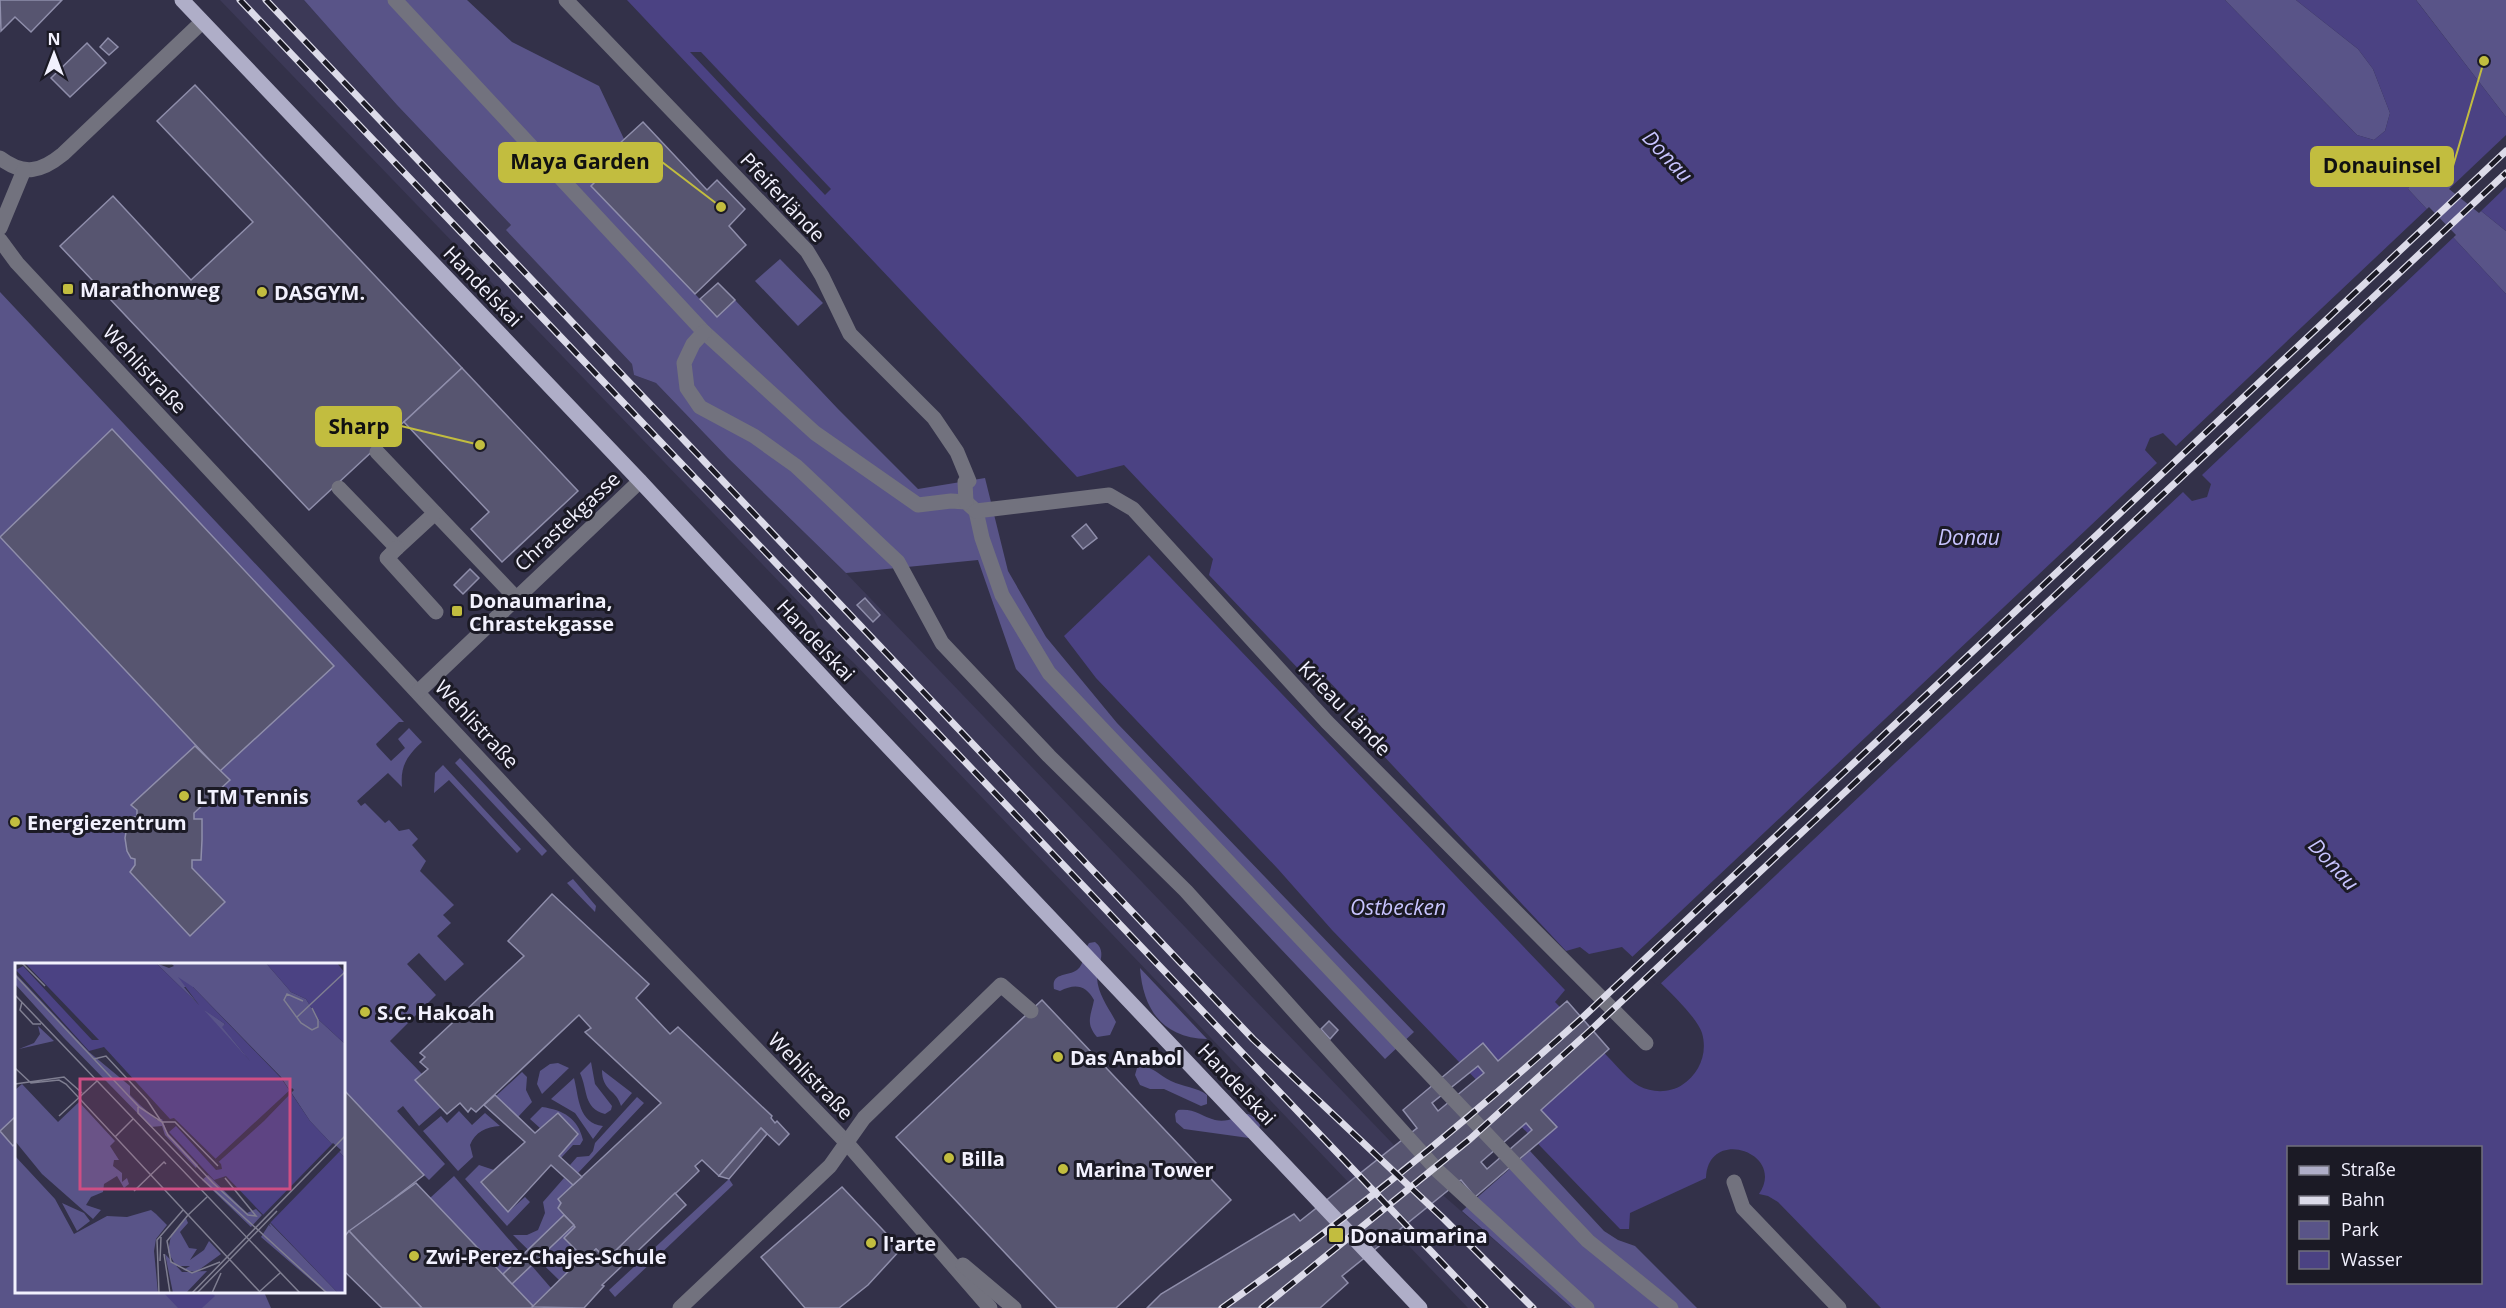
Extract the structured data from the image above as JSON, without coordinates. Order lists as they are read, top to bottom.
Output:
{
  "streets": {
    "main road": ["Handelskai"],
    "street": [
      "Pfeiferlände",
      "Wehlistraße",
      "Chrastekgasse",
      "Krieau Lände"
    ]
  },
  "crossings": [
    ["Pfeiferlände", "Krieau Lände"],
    ["Handelskai", "Chrastekgasse"],
    ["Wehlistraße", "Chrastekgasse"]
  ],
  "water": ["Donau", "Ostbecken"],
  "places": {
    "other": [
      "Donauinsel",
      "Maya Garden",
      "DASGYM.",
      "Sharp",
      "LTM Tennis",
      "Energiezentrum",
      "S.C. Hakoah",
      "Das Anabol",
      "Billa",
      "Marina Tower",
      "l'arte",
      "Zwi-Perez-Chajes-Schule"
    ],
    "transit": ["Marathonweg", "Donaumarina, Chrastekgasse", "Donaumarina"]
  },
  "legend": [
    "Straße",
    "Bahn",
    "Park",
    "Wasser"
  ],
  "north": "top"
}
